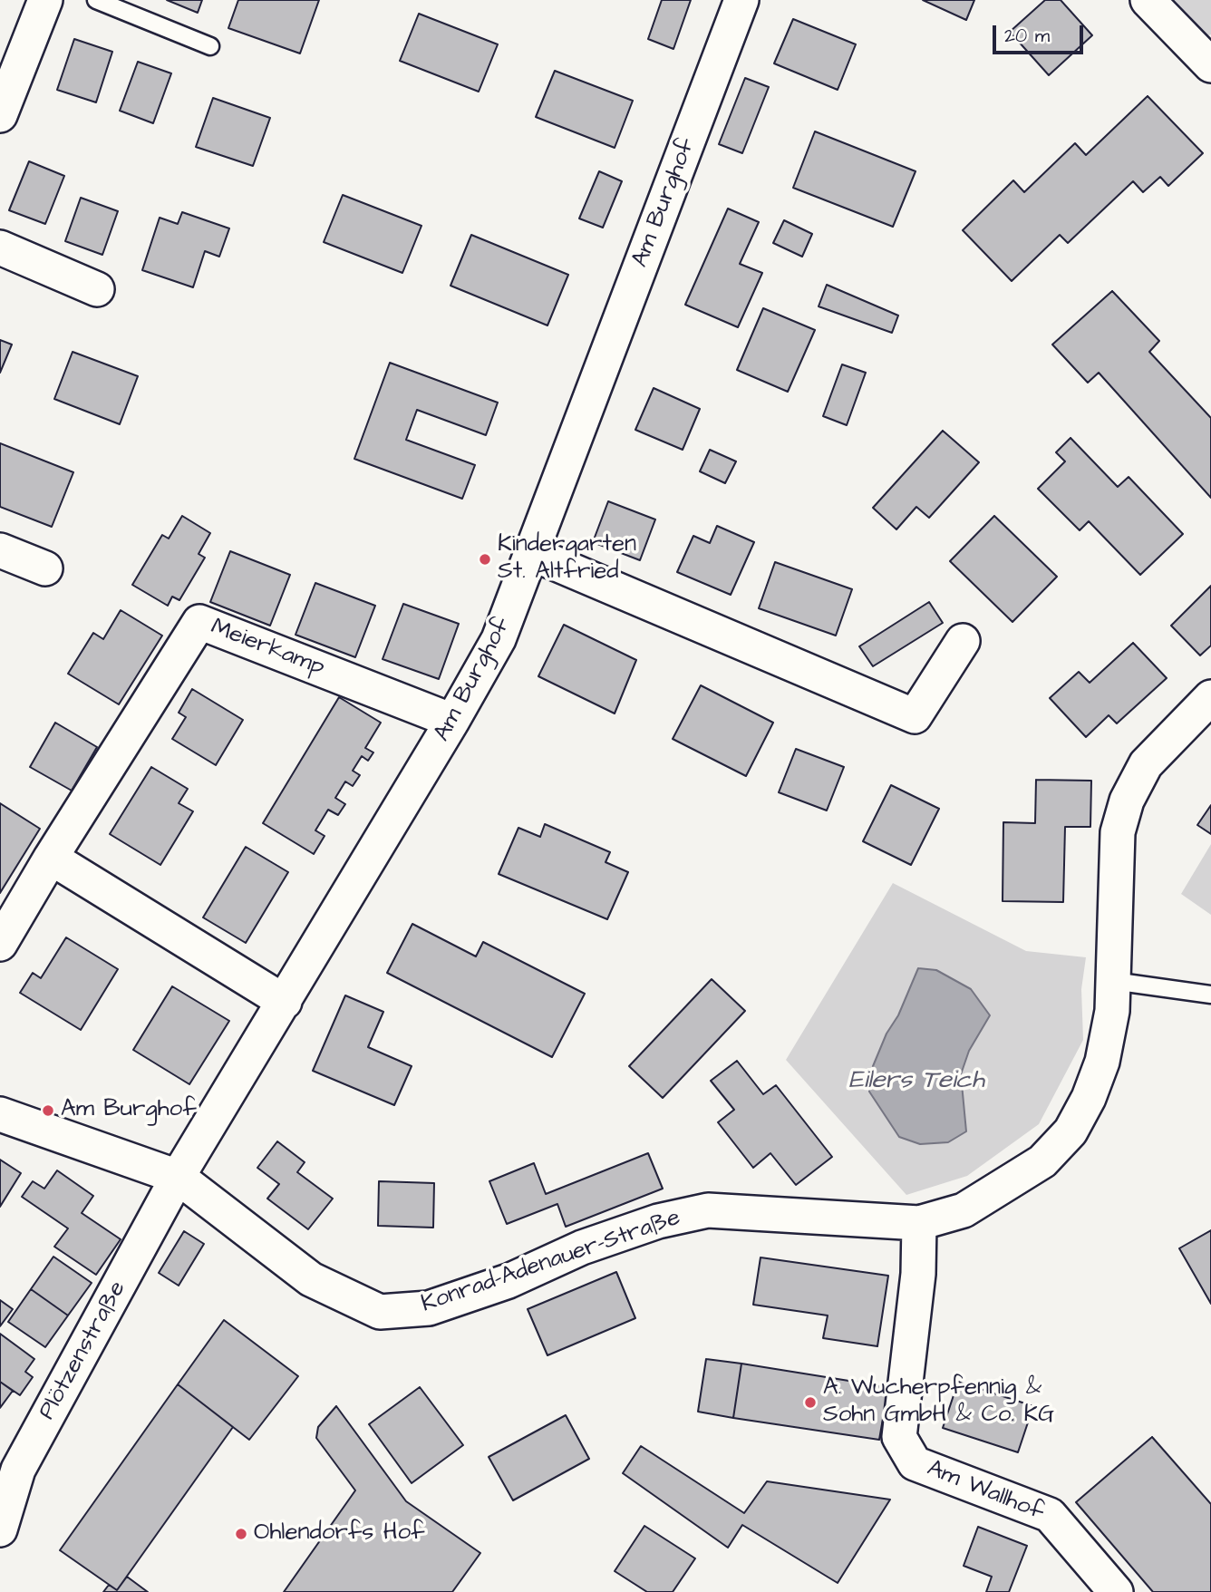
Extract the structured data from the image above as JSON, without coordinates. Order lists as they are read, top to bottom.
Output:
{
  "streets": {
    "street": [
      "Am Burghof",
      "Meierkamp",
      "Konrad-Adenauer-Straße",
      "Plötzenstraße",
      "Am Wallhof"
    ]
  },
  "crossings": [
    ["Am Burghof", "Meierkamp"],
    ["Am Burghof", "Konrad-Adenauer-Straße"],
    ["Am Burghof", "Plötzenstraße"],
    ["Konrad-Adenauer-Straße", "Plötzenstraße"],
    ["Konrad-Adenauer-Straße", "Am Wallhof"]
  ],
  "water": ["Eilers Teich"],
  "places": [
    "Kindergarten St. Altfried",
    "Am Burghof",
    "A. Wucherpfennig & Sohn GmbH & Co. KG",
    "Ohlendorfs Hof"
  ],
  "scale_bar": "20 m"
}
